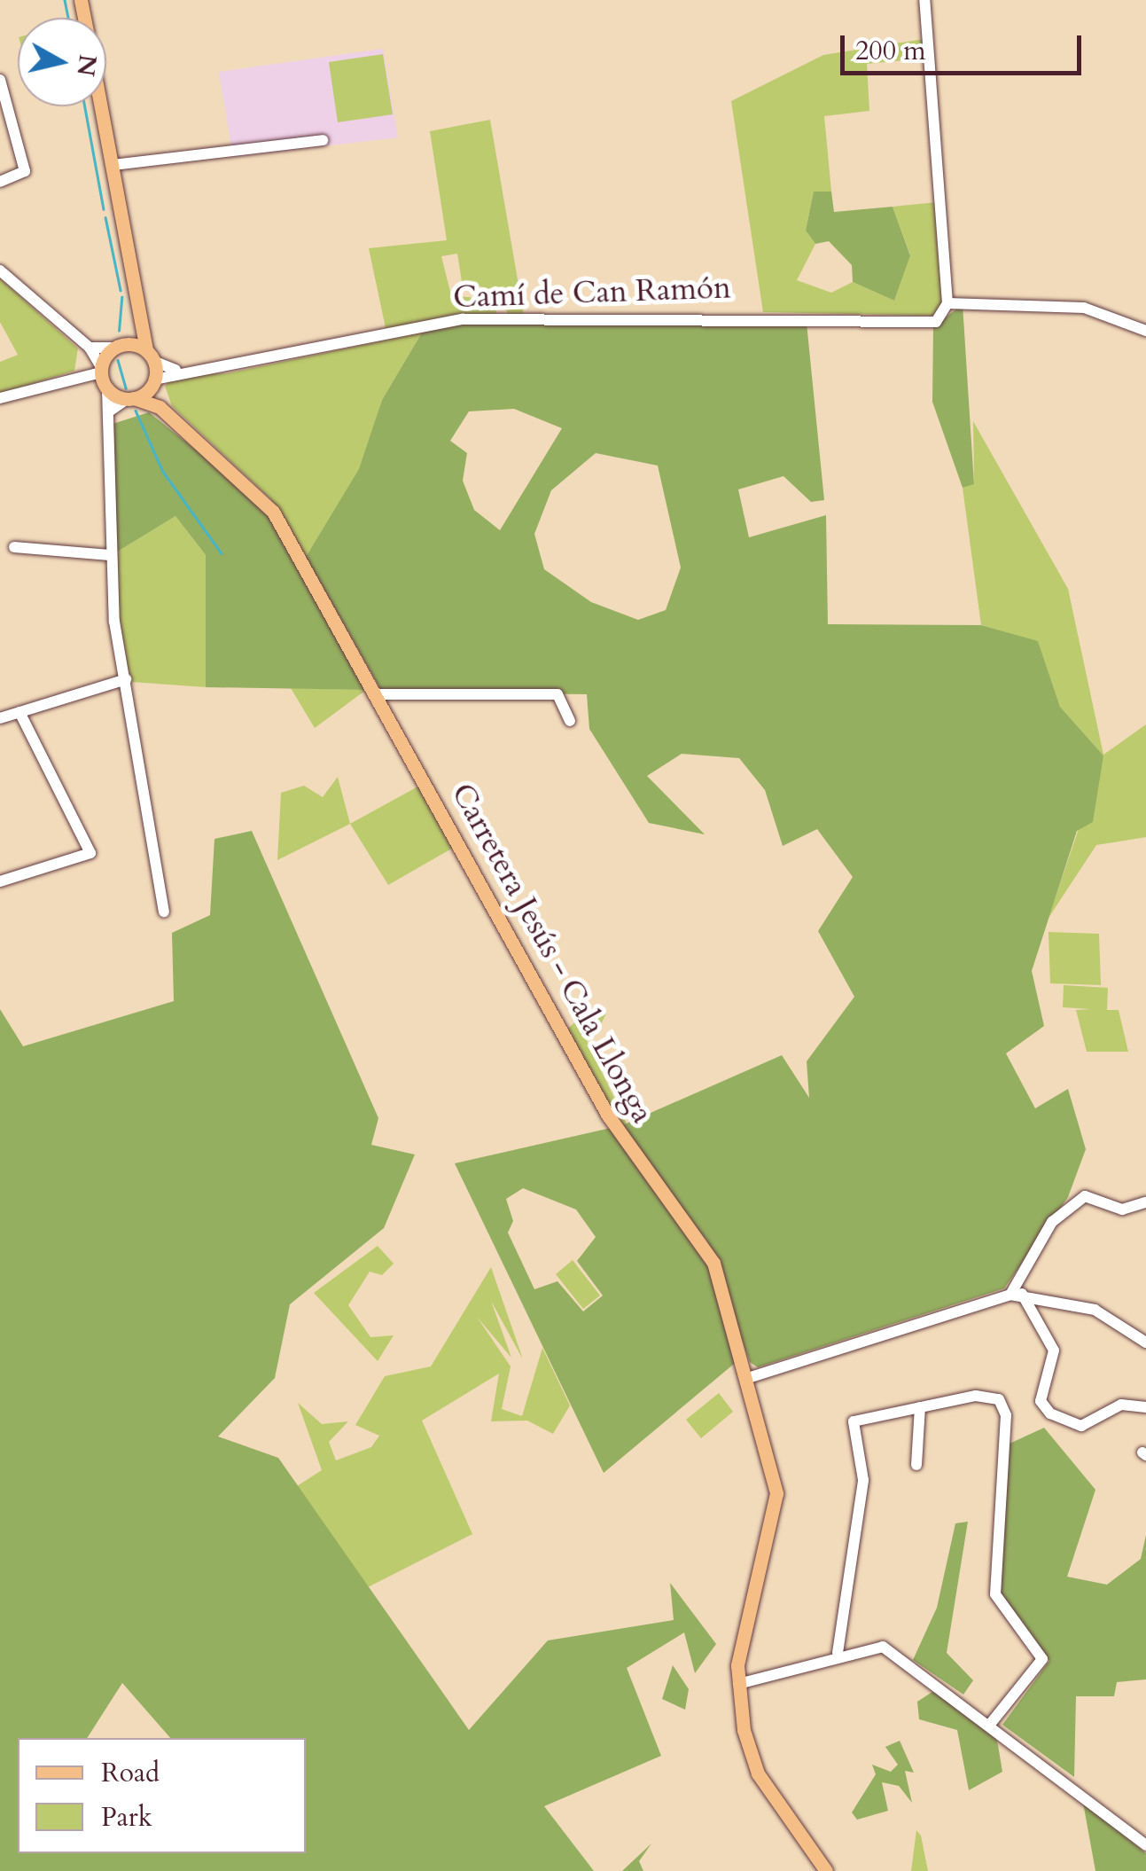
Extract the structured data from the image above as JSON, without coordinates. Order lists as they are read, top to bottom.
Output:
{
  "streets": {
    "main road": ["Carretera Jesús - Cala Llonga"],
    "street": ["Camí de Can Ramón"]
  },
  "crossings": [
    ["Camí de Can Ramón", "Carretera Jesús - Cala Llonga"]
  ],
  "legend": ["Road", "Park"],
  "scale_bar": "200 m",
  "north": "right"
}
